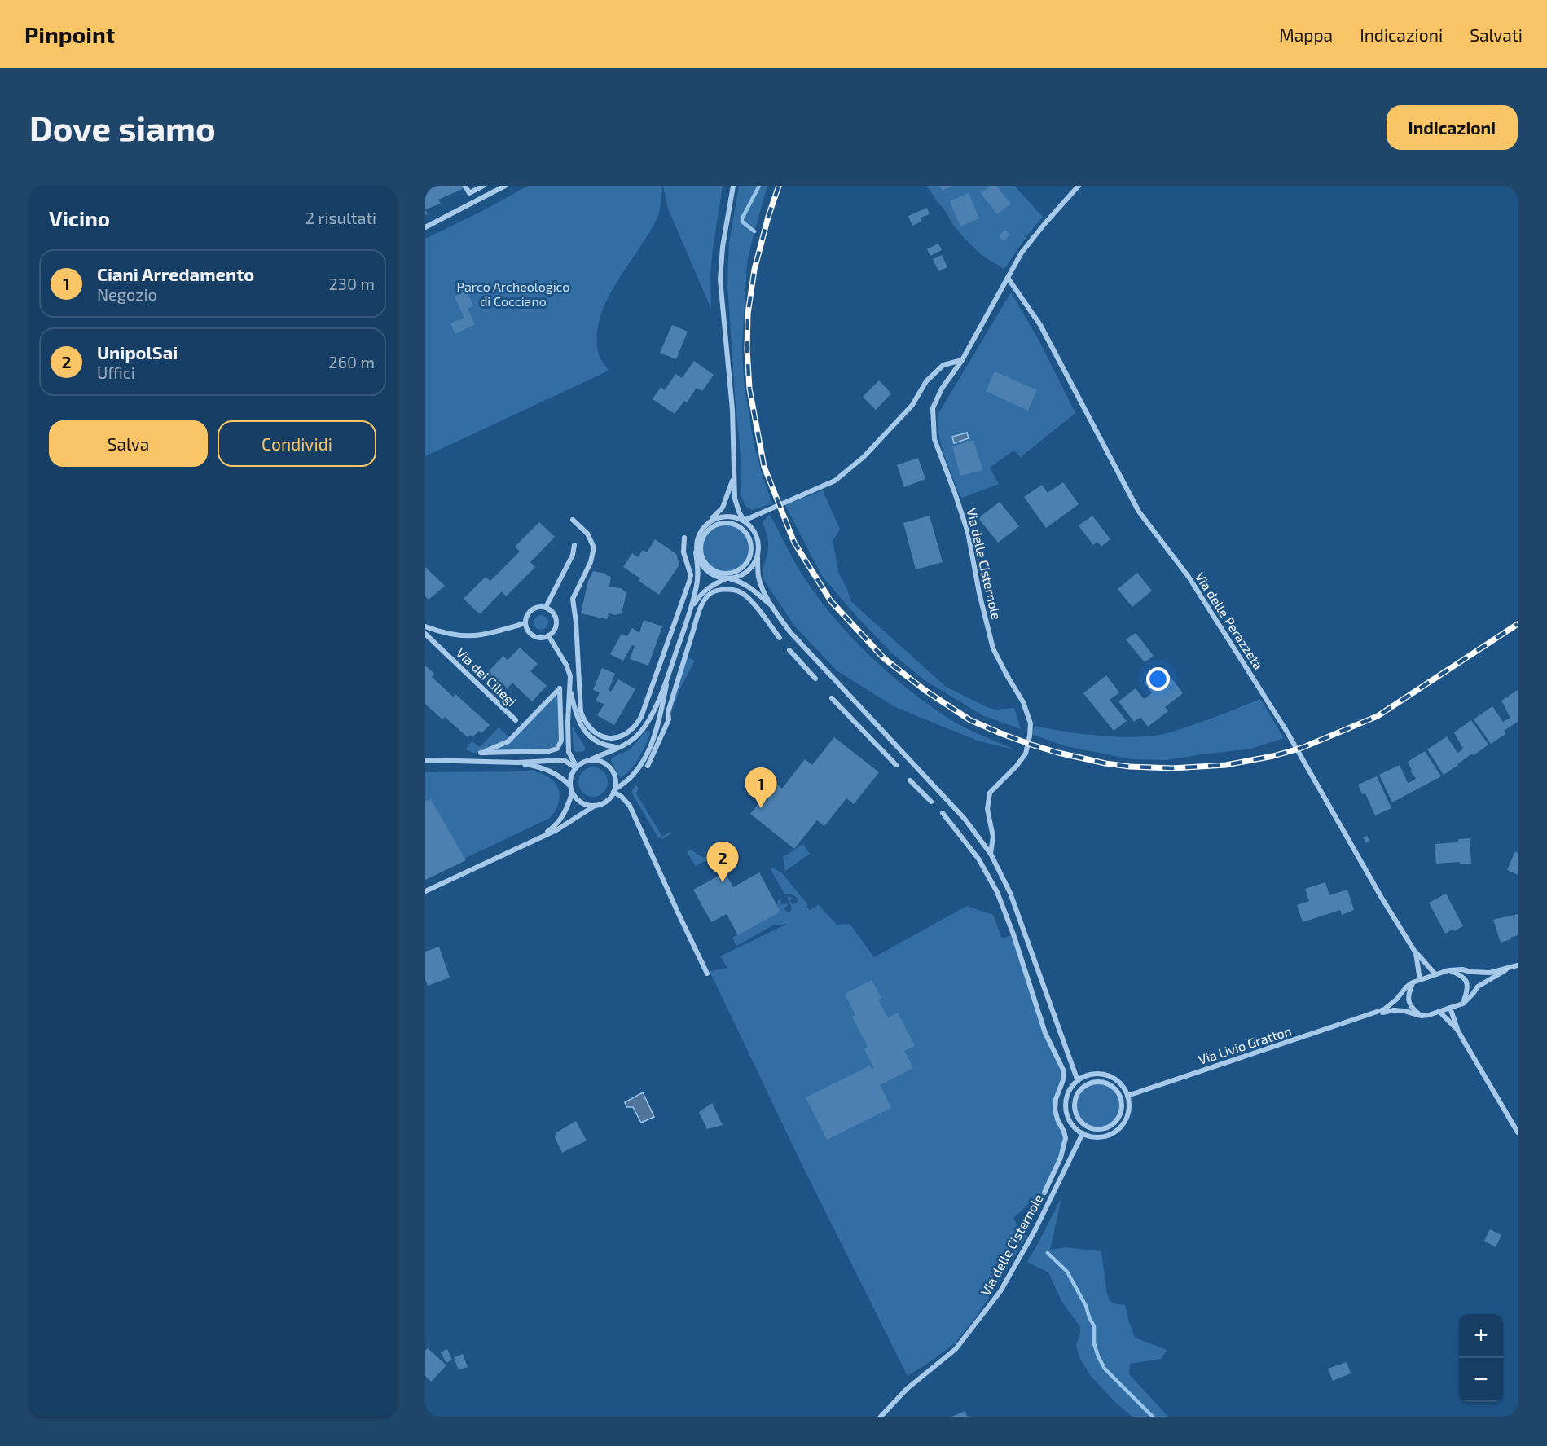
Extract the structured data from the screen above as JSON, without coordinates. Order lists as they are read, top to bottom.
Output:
{
  "streets": {
    "street": [
      "Via delle Cisternole",
      "Via delle Perazzeta",
      "Via dei Ciliegi",
      "Via Livio Gratton"
    ]
  },
  "crossings": [
    ["Via delle Cisternole", "Via delle Perazzeta"],
    ["Via delle Perazzeta", "Via Livio Gratton"]
  ],
  "parks": ["Parco Archeologico di Cocciano"],
  "page": {
    "header": "Pinpoint",
    "nav": ["Mappa", "Indicazioni", "Salvati"],
    "buttons": [
      "Indicazioni",
      ["Salva", "Condividi"]
    ],
    "title": "Dove siamo",
    "heading": ["Vicino", "2 risultati"],
    "list": [
      {
        "mark": "1",
        "name": "Ciani Arredamento",
        "note": "Negozio",
        "value": "230 m"
      },
      {
        "mark": "2",
        "name": "UnipolSai",
        "note": "Uffici",
        "value": "260 m"
      }
    ],
    "pins": ["1", "2"],
    "map_buttons": ["+", "−"]
  }
}
